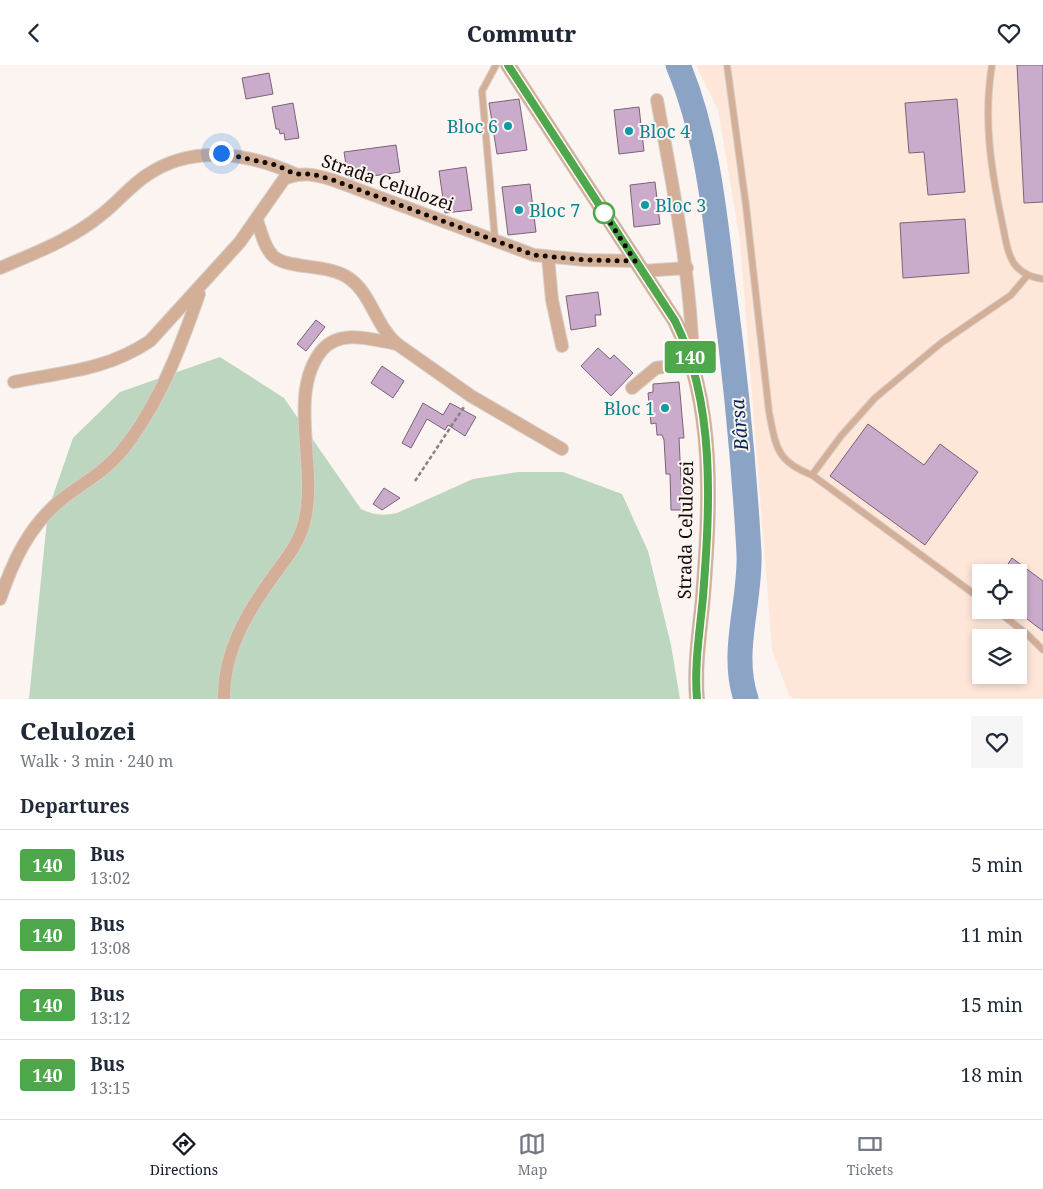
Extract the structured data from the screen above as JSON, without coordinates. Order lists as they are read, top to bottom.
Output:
{
  "streets": {
    "street": ["Strada Celulozei"]
  },
  "water": ["Bârsa"],
  "places": [
    "Bloc 6",
    "Bloc 4",
    "Bloc 3",
    "Bloc 7",
    "Bloc 1"
  ],
  "lines": ["bus line 140"],
  "page": {
    "header": "Commutr",
    "on_map": "140",
    "heading": [
      ["Celulozei", "Walk · 3 min · 240 m"],
      "Departures"
    ],
    "list": [
      {
        "mark": "140",
        "name": "Bus",
        "note": "13:02",
        "value": "5 min"
      },
      {
        "mark": "140",
        "name": "Bus",
        "note": "13:08",
        "value": "11 min"
      },
      {
        "mark": "140",
        "name": "Bus",
        "note": "13:12",
        "value": "15 min"
      },
      {
        "mark": "140",
        "name": "Bus",
        "note": "13:15",
        "value": "18 min"
      }
    ],
    "tabs": ["Directions", "Map", "Tickets"]
  }
}
